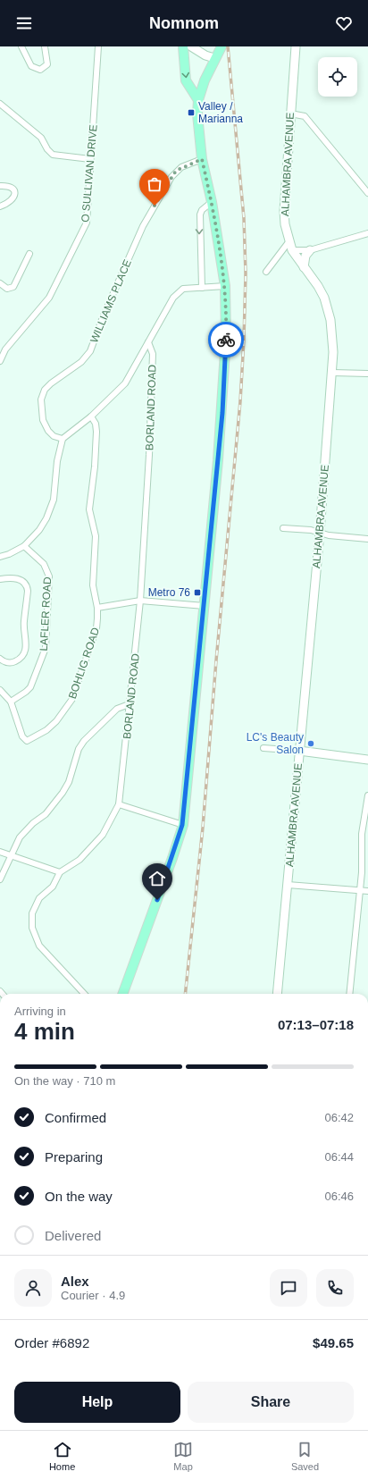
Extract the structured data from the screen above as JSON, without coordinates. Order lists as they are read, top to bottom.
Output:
{
  "streets": {
    "main road": ["ALHAMBRA AVENUE"],
    "street": [
      "O SULLIVAN DRIVE",
      "WILLIAMS PLACE",
      "BORLAND ROAD",
      "LAFLER ROAD",
      "BOHLIG ROAD"
    ]
  },
  "crossings": [
    ["LAFLER ROAD", "BOHLIG ROAD"]
  ],
  "places": {
    "transit": ["Valley / Marianna", "Metro 76"],
    "other": ["LC's Beauty Salon"]
  },
  "page": {
    "header": "Nomnom",
    "heading": ["4 min", "Arriving in", "07:13–07:18"],
    "panel": [
      "Alex",
      "Courier · 4.9",
      "Order #6892",
      "$49.65"
    ],
    "bar": "On the way · 710 m",
    "list": [
      ["Confirmed", "06:42"],
      ["Preparing", "06:44"],
      ["On the way", "06:46"],
      "Delivered"
    ],
    "buttons": ["Help", "Share"],
    "tabs": ["Home", "Map", "Saved"]
  }
}
